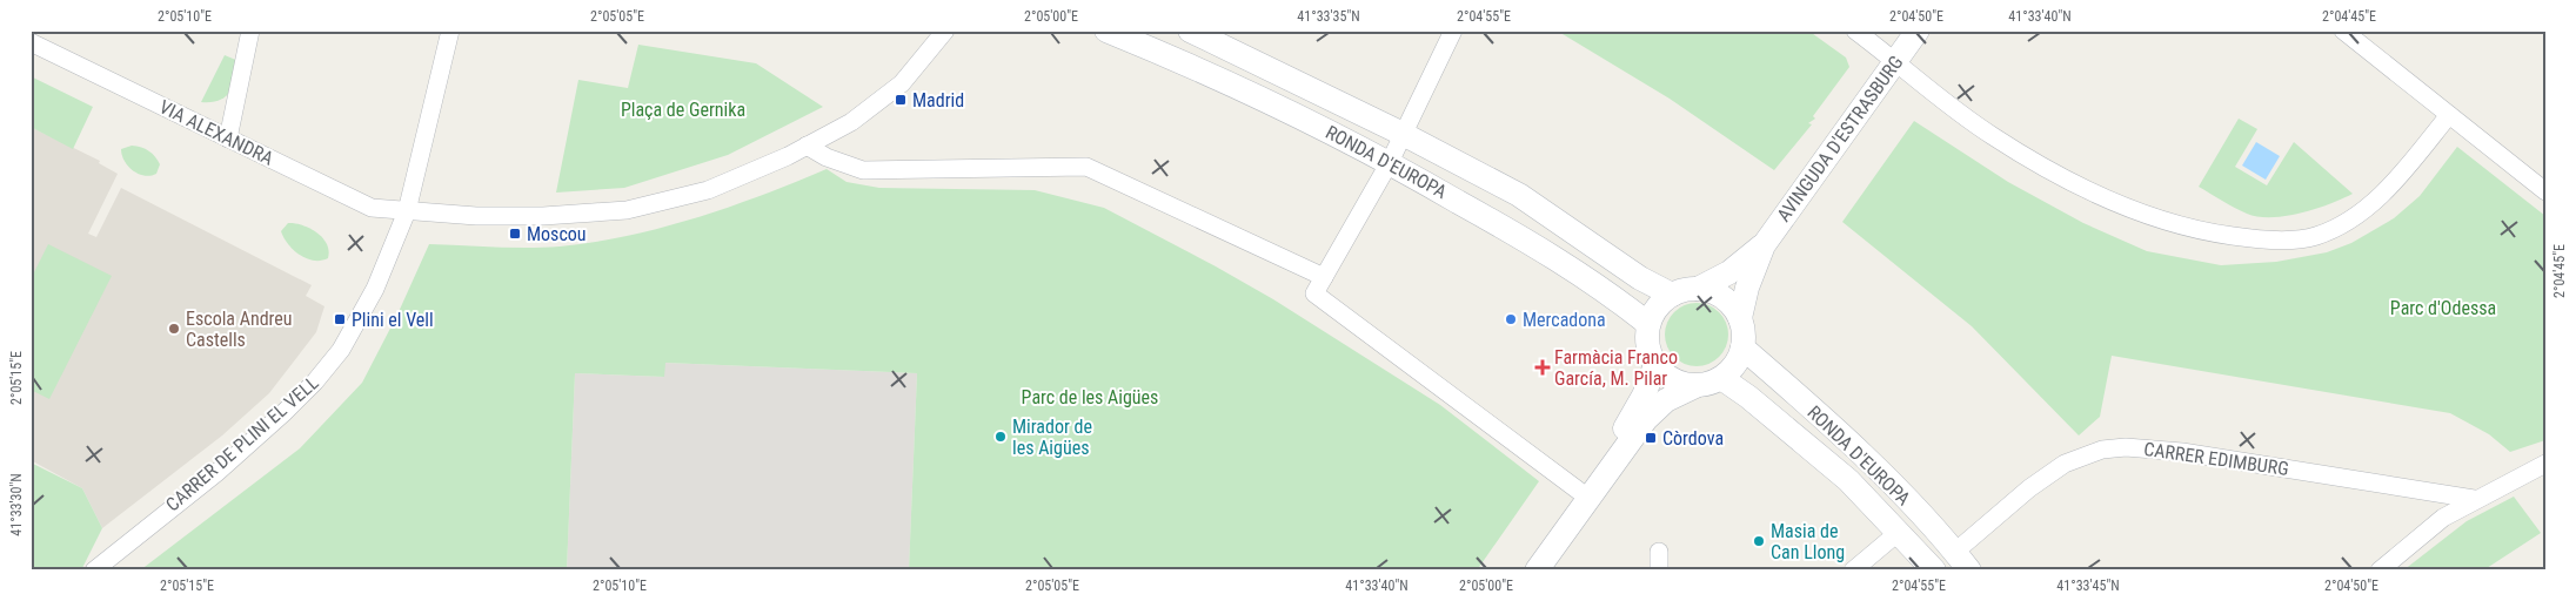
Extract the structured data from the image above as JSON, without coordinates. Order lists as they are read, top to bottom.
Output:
{
  "streets": {
    "street": [
      "VIA ALEXANDRA",
      "AVINGUDA D'ESTRASBURG",
      "RONDA D'EUROPA",
      "CARRER DE PLINI EL VELL",
      "CARRER EDIMBURG"
    ]
  },
  "crossings": [
    ["VIA ALEXANDRA", "CARRER DE PLINI EL VELL"],
    ["AVINGUDA D'ESTRASBURG", "RONDA D'EUROPA"],
    ["RONDA D'EUROPA", "CARRER EDIMBURG"]
  ],
  "parks": ["Plaça de Gernika", "Parc d'Odessa", "Parc de les Aigües"],
  "places": {
    "transit": [
      "Madrid",
      "Moscou",
      "Plini el Vell",
      "Còrdova"
    ],
    "other": [
      "Mercadona",
      "Escola Andreu Castells",
      "Mirador de les Aigües",
      "Masia de Can Llong"
    ],
    "health": ["Farmàcia Franco García, M. Pilar"]
  },
  "coordinates": [
    "2°05'10\"E",
    "2°05'05\"E",
    "2°05'00\"E",
    "41°33'35\"N",
    "2°04'55\"E",
    "2°04'50\"E",
    "41°33'40\"N",
    "2°04'45\"E",
    "2°05'15\"E",
    "41°33'30\"N",
    "41°33'45\"N"
  ]
}
